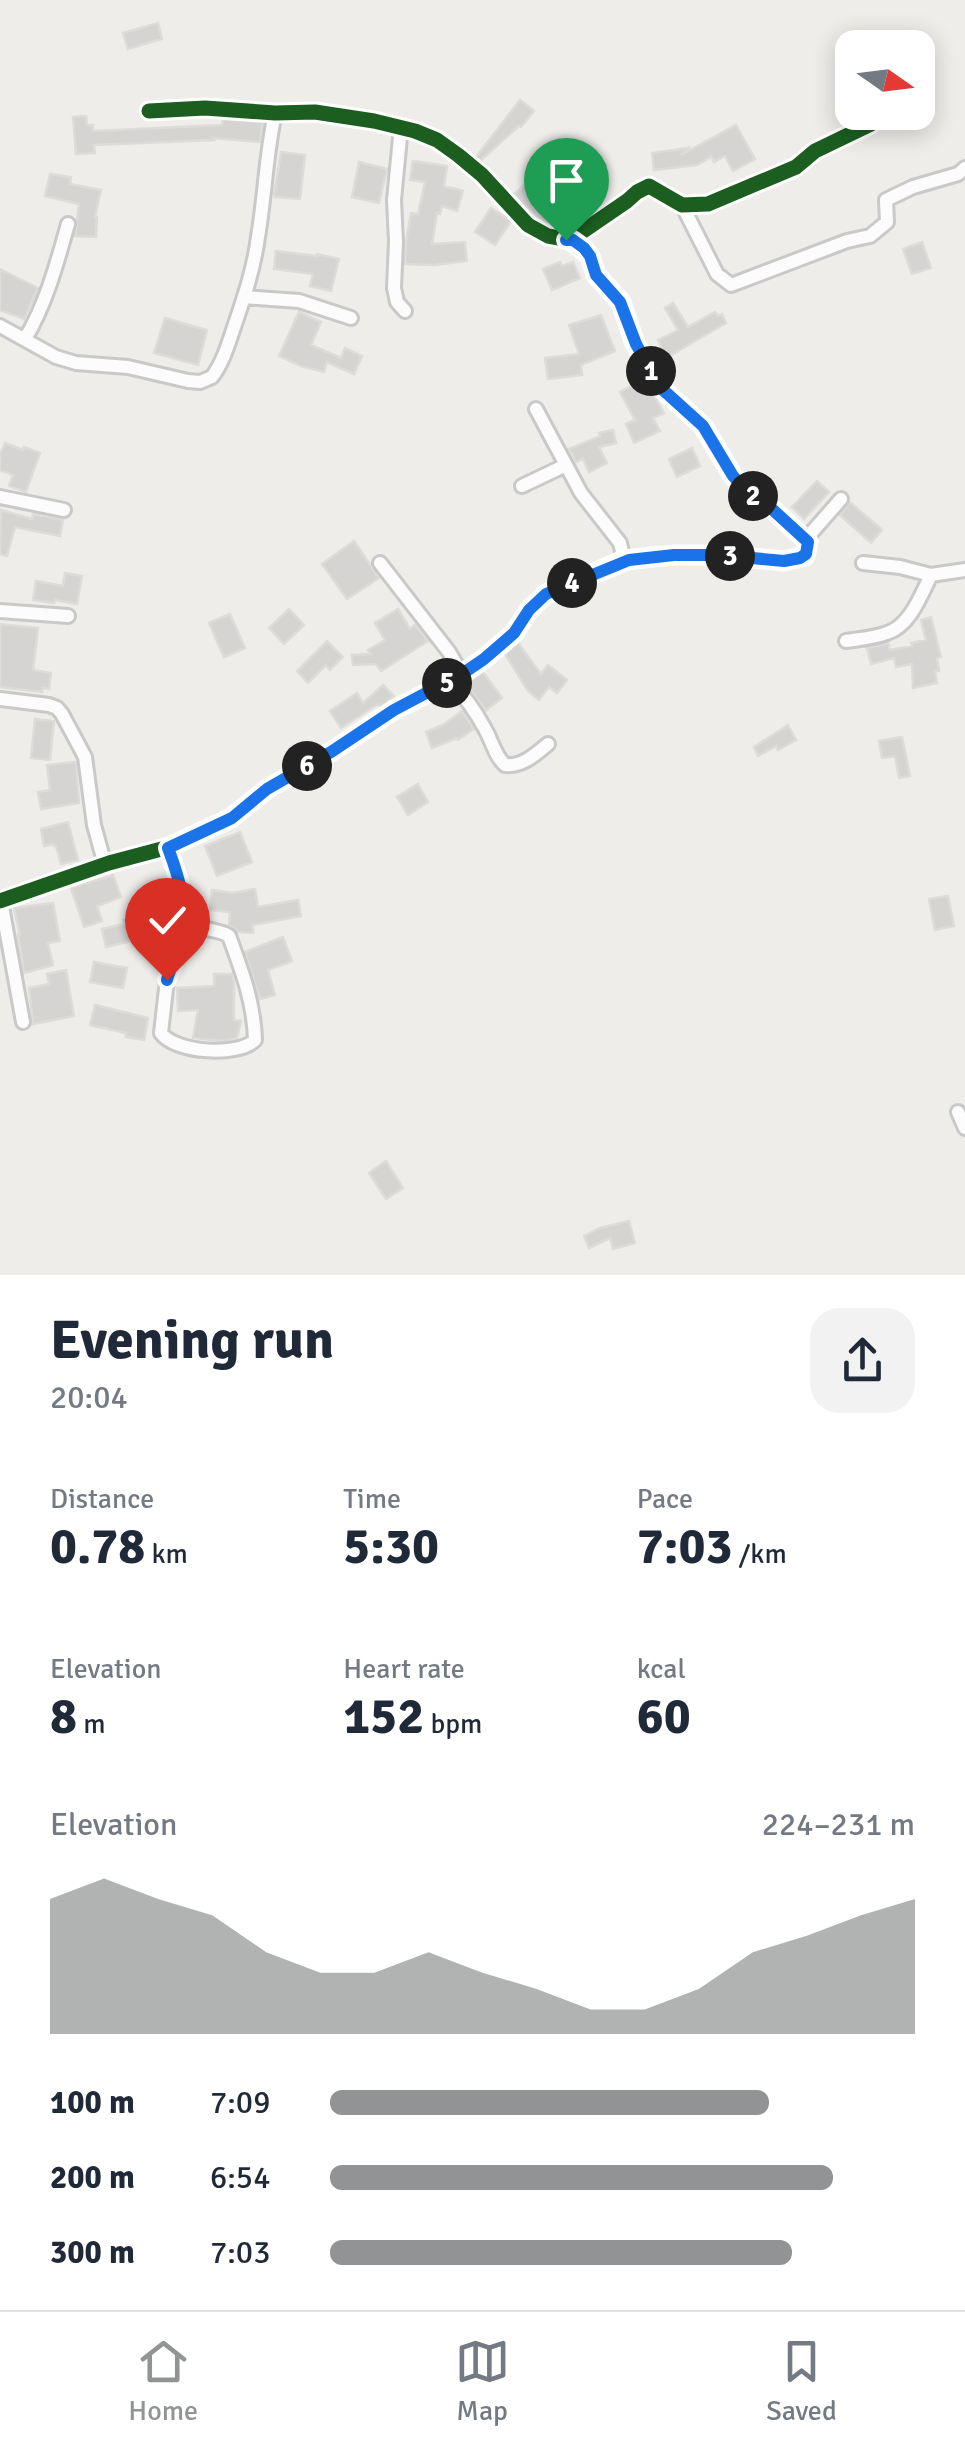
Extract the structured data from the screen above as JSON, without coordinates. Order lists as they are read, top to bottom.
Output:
{
  "north": "right",
  "page": {
    "pins": [
      "1",
      "2",
      "3",
      "4",
      "5",
      "6"
    ],
    "heading": ["Evening run", "20:04"],
    "stats": [
      ["Distance", "0.78 km"],
      ["Time", "5:30"],
      ["Pace", "7:03 /km"],
      ["Elevation", "8 m"],
      ["Heart rate", "152 bpm"],
      ["kcal", "60"]
    ],
    "chart": ["Elevation", "224–231 m"],
    "list": [
      {
        "name": "100 m",
        "note": "7:09"
      },
      {
        "name": "200 m",
        "note": "6:54"
      },
      {
        "name": "300 m",
        "note": "7:03"
      }
    ],
    "tabs": ["Home", "Map", "Saved"]
  }
}
